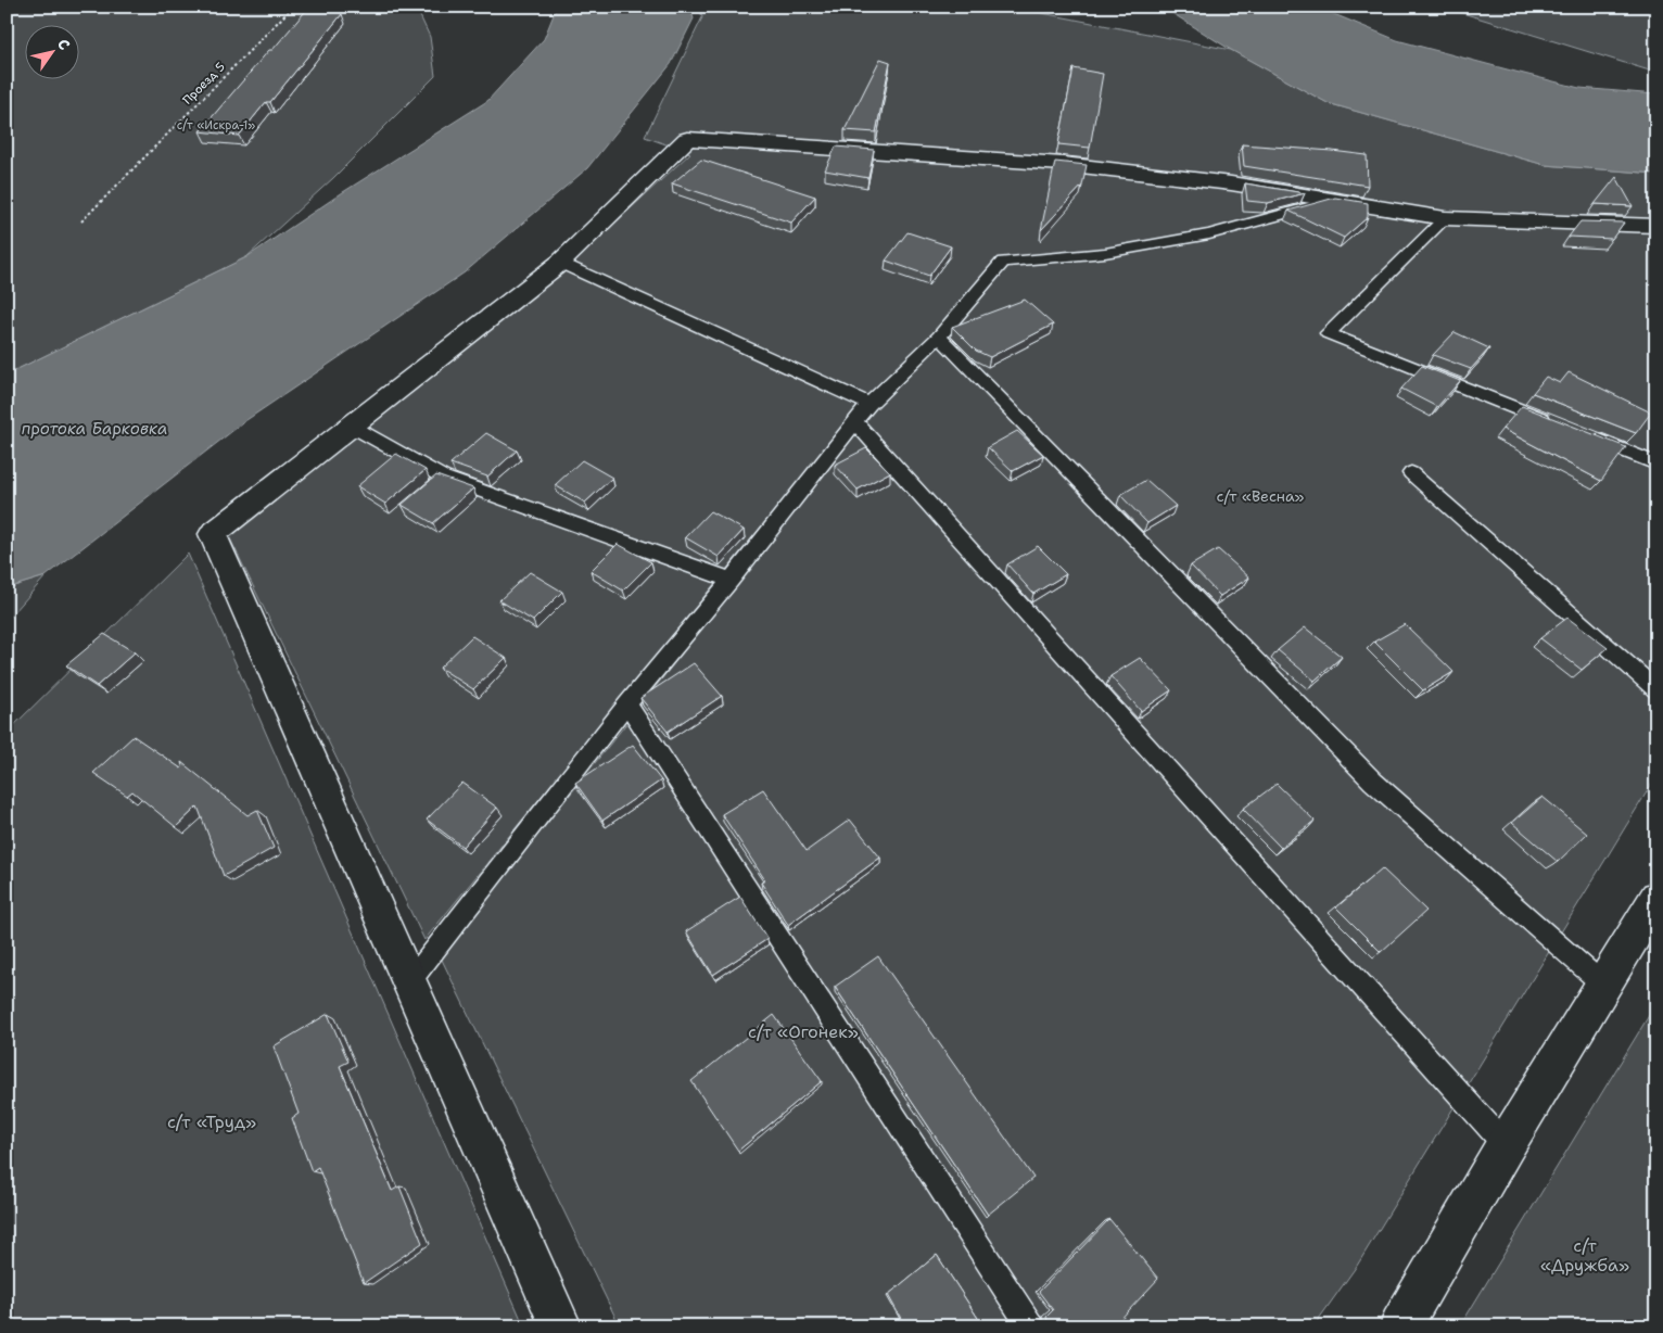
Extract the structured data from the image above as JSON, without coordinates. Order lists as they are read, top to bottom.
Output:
{
  "streets": {
    "path": ["Проезд 5"]
  },
  "water": ["протока Барковка"],
  "parks": [
    "с/т «Искра-1»",
    "с/т «Весна»",
    "с/т «Огонек»",
    "с/т «Труд»",
    "с/т «Дружба»"
  ],
  "north": "top right"
}
